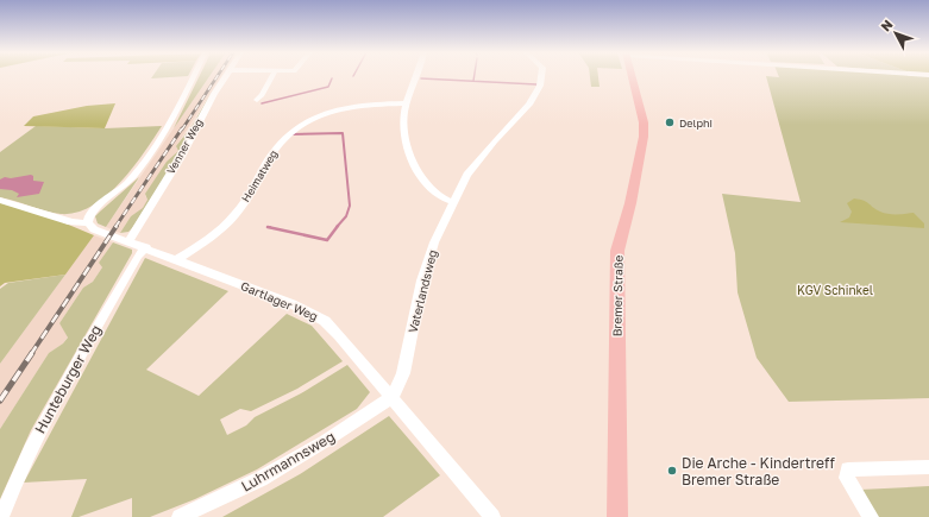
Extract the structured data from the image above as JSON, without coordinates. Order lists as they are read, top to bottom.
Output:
{
  "streets": {
    "main road": ["Bremer Straße"],
    "street": [
      "Venner Weg",
      "Heimatweg",
      "Vaterlandsweg",
      "Gartlager Weg",
      "Hunteburger Weg",
      "Luhrmannsweg"
    ]
  },
  "crossings": [
    ["Venner Weg", "Gartlager Weg"],
    ["Heimatweg", "Gartlager Weg"],
    ["Vaterlandsweg", "Gartlager Weg"],
    ["Vaterlandsweg", "Luhrmannsweg"],
    ["Gartlager Weg", "Hunteburger Weg"],
    ["Gartlager Weg", "Luhrmannsweg"]
  ],
  "parks": ["KGV Schinkel"],
  "places": ["Delphi", "Die Arche - Kindertreff Bremer Straße"],
  "north": "top left"
}
